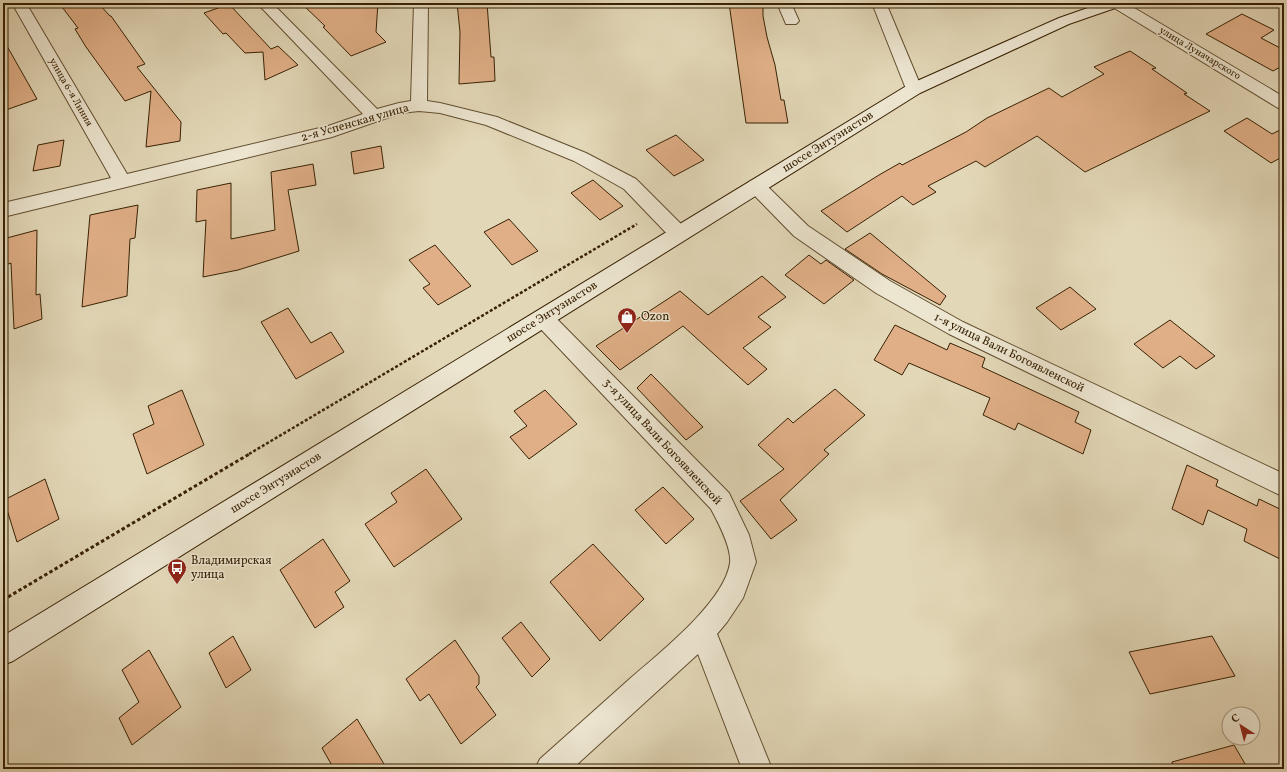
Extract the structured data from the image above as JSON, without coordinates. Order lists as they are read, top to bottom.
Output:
{
  "streets": {
    "street": [
      "улица Луначарского",
      "улица 6-я Линия",
      "2-я Успенская улица",
      "шоссе Энтузиастов",
      "1-я улица Вали Богоявленской",
      "3-я улица Вали Богоявленской"
    ]
  },
  "crossings": [
    ["улица Луначарского", "шоссе Энтузиастов"],
    ["улица 6-я Линия", "2-я Успенская улица"],
    ["2-я Успенская улица", "шоссе Энтузиастов"],
    ["шоссе Энтузиастов", "1-я улица Вали Богоявленской"],
    ["шоссе Энтузиастов", "3-я улица Вали Богоявленской"]
  ],
  "places": {
    "shop": ["Ozon"],
    "bus stop": ["Владимирская улица"]
  },
  "north": "top left"
}
